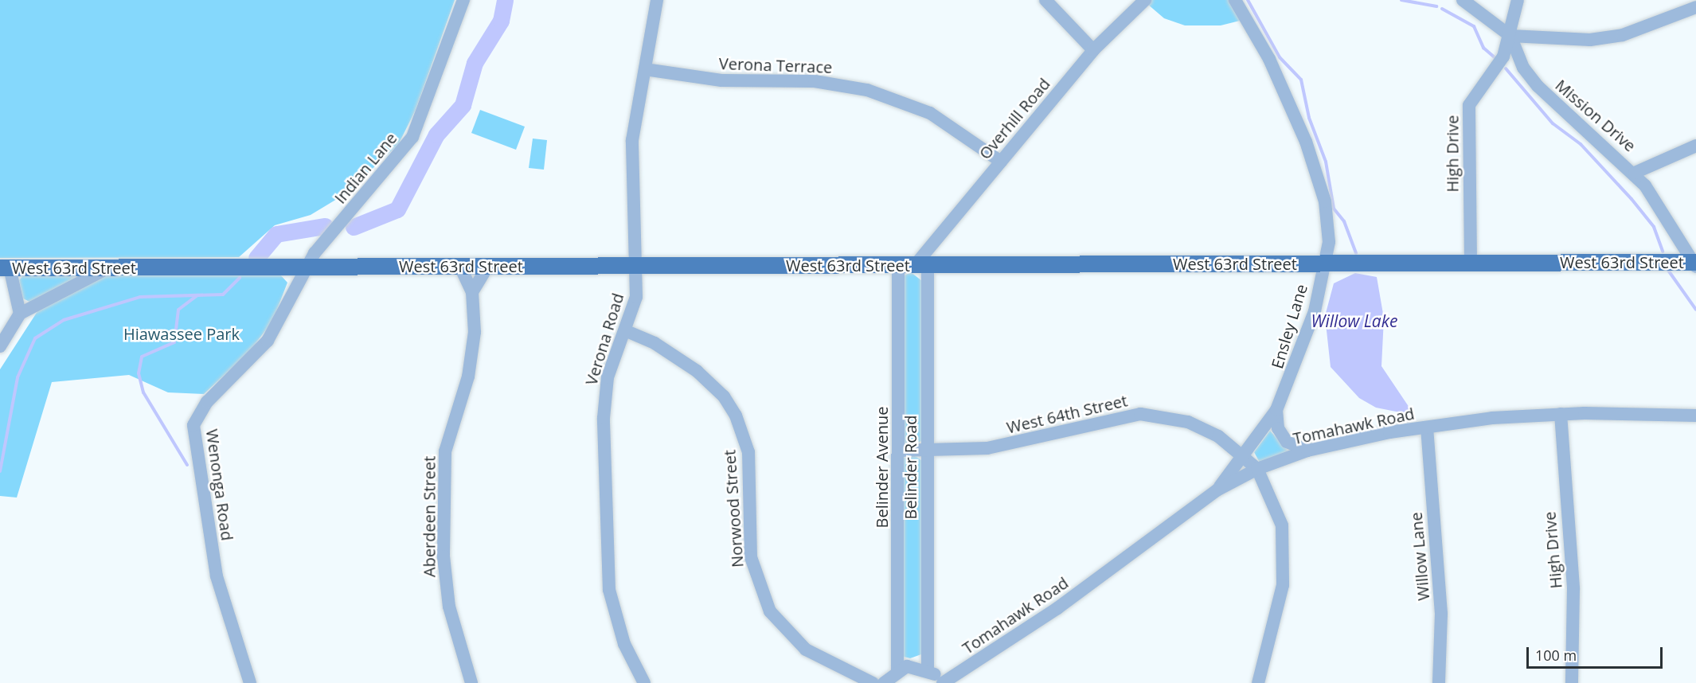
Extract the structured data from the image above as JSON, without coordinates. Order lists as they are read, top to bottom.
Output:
{
  "streets": {
    "main road": ["West 63rd Street"],
    "street": [
      "Verona Terrace",
      "Mission Drive",
      "Overhill Road",
      "High Drive",
      "Indian Lane",
      "Ensley Lane",
      "Verona Road",
      "West 64th Street",
      "Tomahawk Road",
      "Belinder Avenue",
      "Belinder Road",
      "Wenonga Road",
      "Norwood Street",
      "Aberdeen Street",
      "Willow Lane"
    ]
  },
  "crossings": [
    ["Verona Terrace", "Overhill Road"],
    ["Verona Terrace", "Verona Road"],
    ["Mission Drive", "High Drive"],
    ["Mission Drive", "West 63rd Street"],
    ["Overhill Road", "West 63rd Street"],
    ["Overhill Road", "Belinder Road"],
    ["High Drive", "West 63rd Street"],
    ["High Drive", "Tomahawk Road"],
    ["Indian Lane", "West 63rd Street"],
    ["Indian Lane", "Wenonga Road"],
    ["West 63rd Street", "Ensley Lane"],
    ["West 63rd Street", "Verona Road"],
    ["West 63rd Street", "Belinder Avenue"],
    ["West 63rd Street", "Belinder Road"],
    ["West 63rd Street", "Wenonga Road"],
    ["West 63rd Street", "Aberdeen Street"],
    ["Ensley Lane", "West 64th Street"],
    ["Ensley Lane", "Tomahawk Road"],
    ["Verona Road", "Norwood Street"],
    ["West 64th Street", "Tomahawk Road"],
    ["West 64th Street", "Belinder Avenue"],
    ["West 64th Street", "Belinder Road"],
    ["Tomahawk Road", "Willow Lane"]
  ],
  "water": ["Willow Lake"],
  "parks": ["Hiawassee Park"],
  "scale_bar": "100 m"
}
